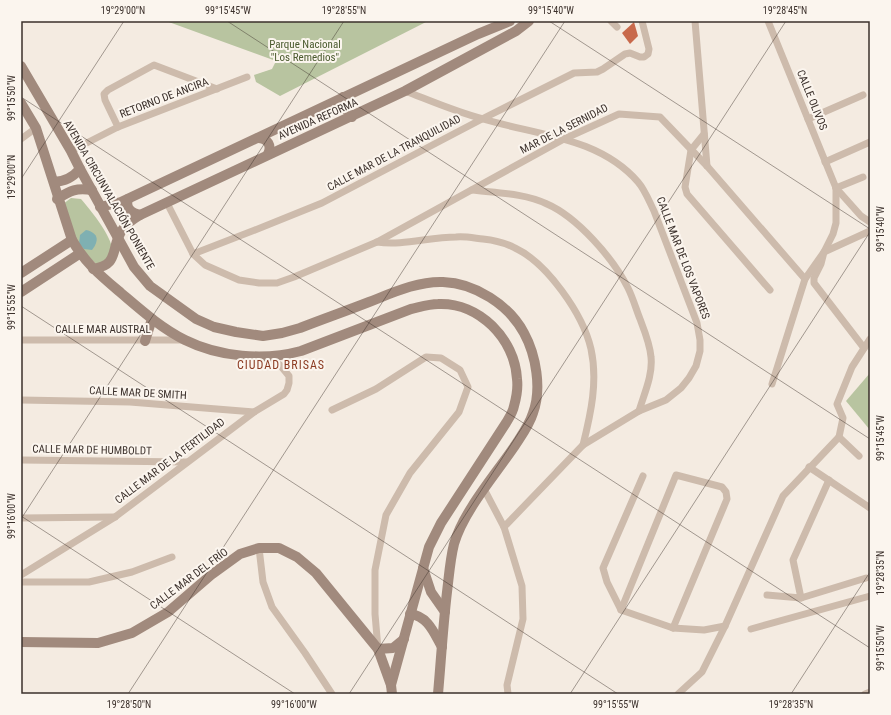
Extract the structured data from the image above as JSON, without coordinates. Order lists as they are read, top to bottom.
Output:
{
  "streets": {
    "main road": ["AVENIDA REFORMA", "AVENIDA CIRCUNVALACIÓN PONIENTE", "CALLE MAR DEL FRÍO"],
    "street": [
      "RETORNO DE ANCIRA",
      "CALLE OLIVOS",
      "MAR DE LA SERNIDAD",
      "CALLE MAR DE LA TRANQUILIDAD",
      "CALLE MAR DE LOS VAPORES",
      "CALLE MAR AUSTRAL",
      "CALLE MAR DE SMITH",
      "CALLE MAR DE HUMBOLDT",
      "CALLE MAR DE LA FERTILIDAD"
    ]
  },
  "crossings": [
    ["RETORNO DE ANCIRA", "AVENIDA CIRCUNVALACIÓN PONIENTE"],
    ["AVENIDA REFORMA", "AVENIDA CIRCUNVALACIÓN PONIENTE"],
    ["AVENIDA REFORMA", "CALLE MAR DE LOS VAPORES"],
    ["MAR DE LA SERNIDAD", "CALLE MAR DE LA TRANQUILIDAD"],
    ["MAR DE LA SERNIDAD", "CALLE MAR DE LOS VAPORES"],
    ["CALLE MAR DE LA TRANQUILIDAD", "CALLE MAR DE LOS VAPORES"],
    ["CALLE MAR DE SMITH", "CALLE MAR DE LA FERTILIDAD"],
    ["CALLE MAR DE HUMBOLDT", "CALLE MAR DE LA FERTILIDAD"]
  ],
  "districts": ["CIUDAD BRISAS"],
  "parks": ["Parque Nacional \"Los Remedios\""],
  "coordinates": [
    "19°29'00\"N",
    "99°15'45\"W",
    "19°28'55\"N",
    "99°15'40\"W",
    "19°28'45\"N",
    "99°15'50\"W",
    "99°15'55\"W",
    "99°16'00\"W",
    "19°28'35\"N",
    "19°28'50\"N"
  ]
}
